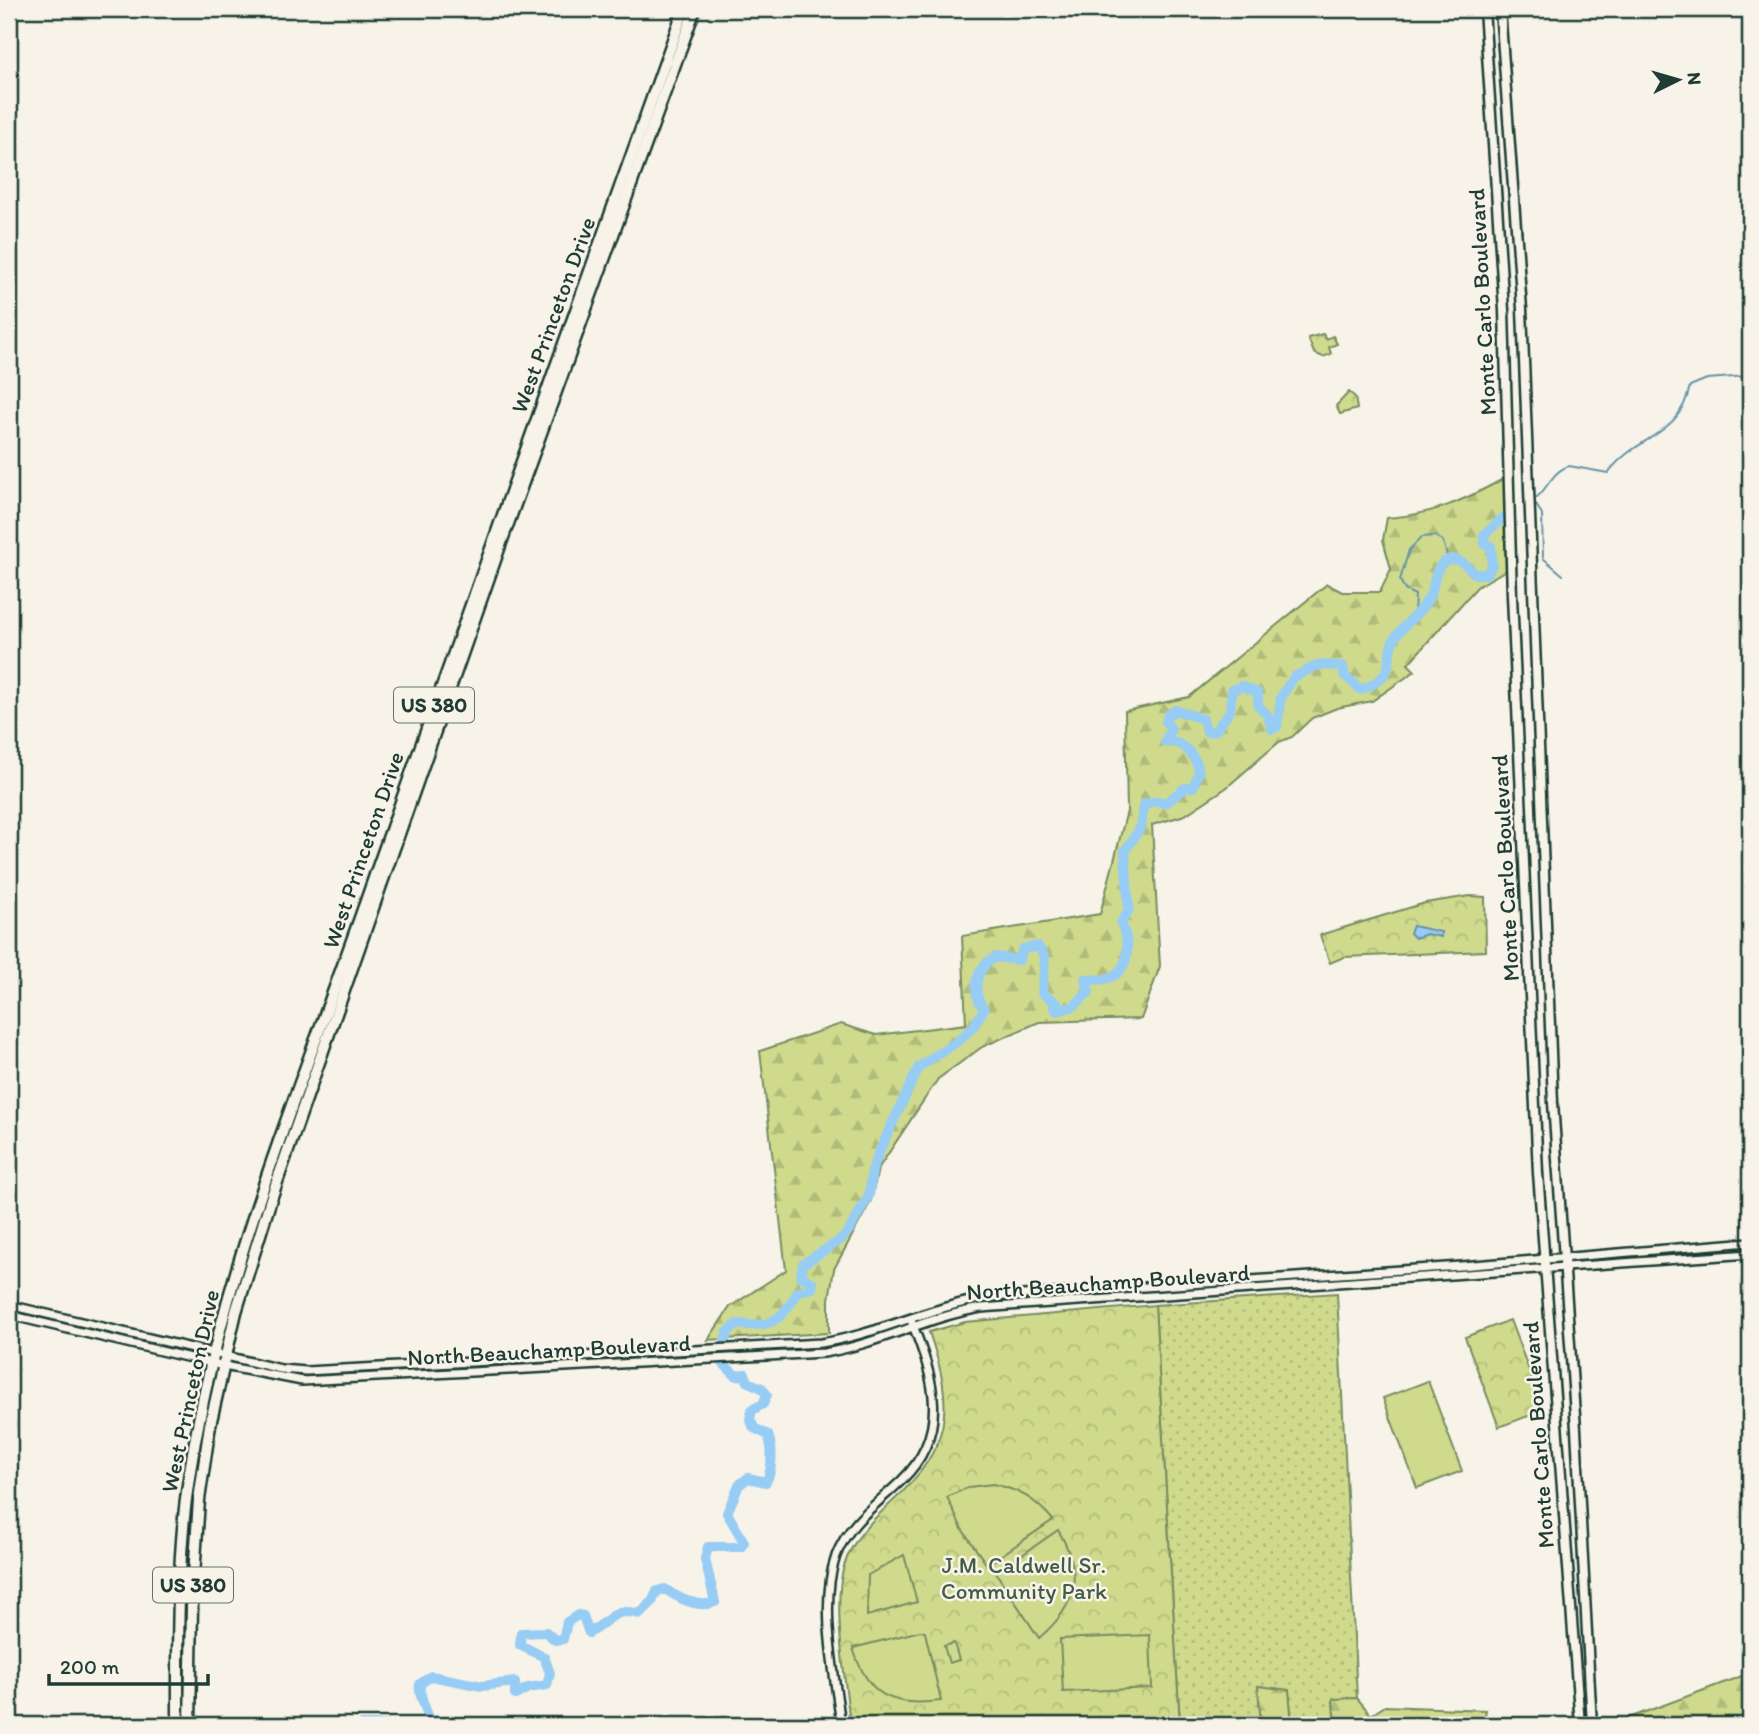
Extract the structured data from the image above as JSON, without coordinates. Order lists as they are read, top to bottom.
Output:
{
  "streets": {
    "highway": ["West Princeton Drive", "US 380"],
    "main road": ["Monte Carlo Boulevard"],
    "street": ["North Beauchamp Boulevard"]
  },
  "crossings": [
    ["Monte Carlo Boulevard", "North Beauchamp Boulevard"],
    ["West Princeton Drive", "North Beauchamp Boulevard"]
  ],
  "parks": ["J.M. Caldwell Sr. Community Park"],
  "scale_bar": "200 m",
  "north": "right"
}
